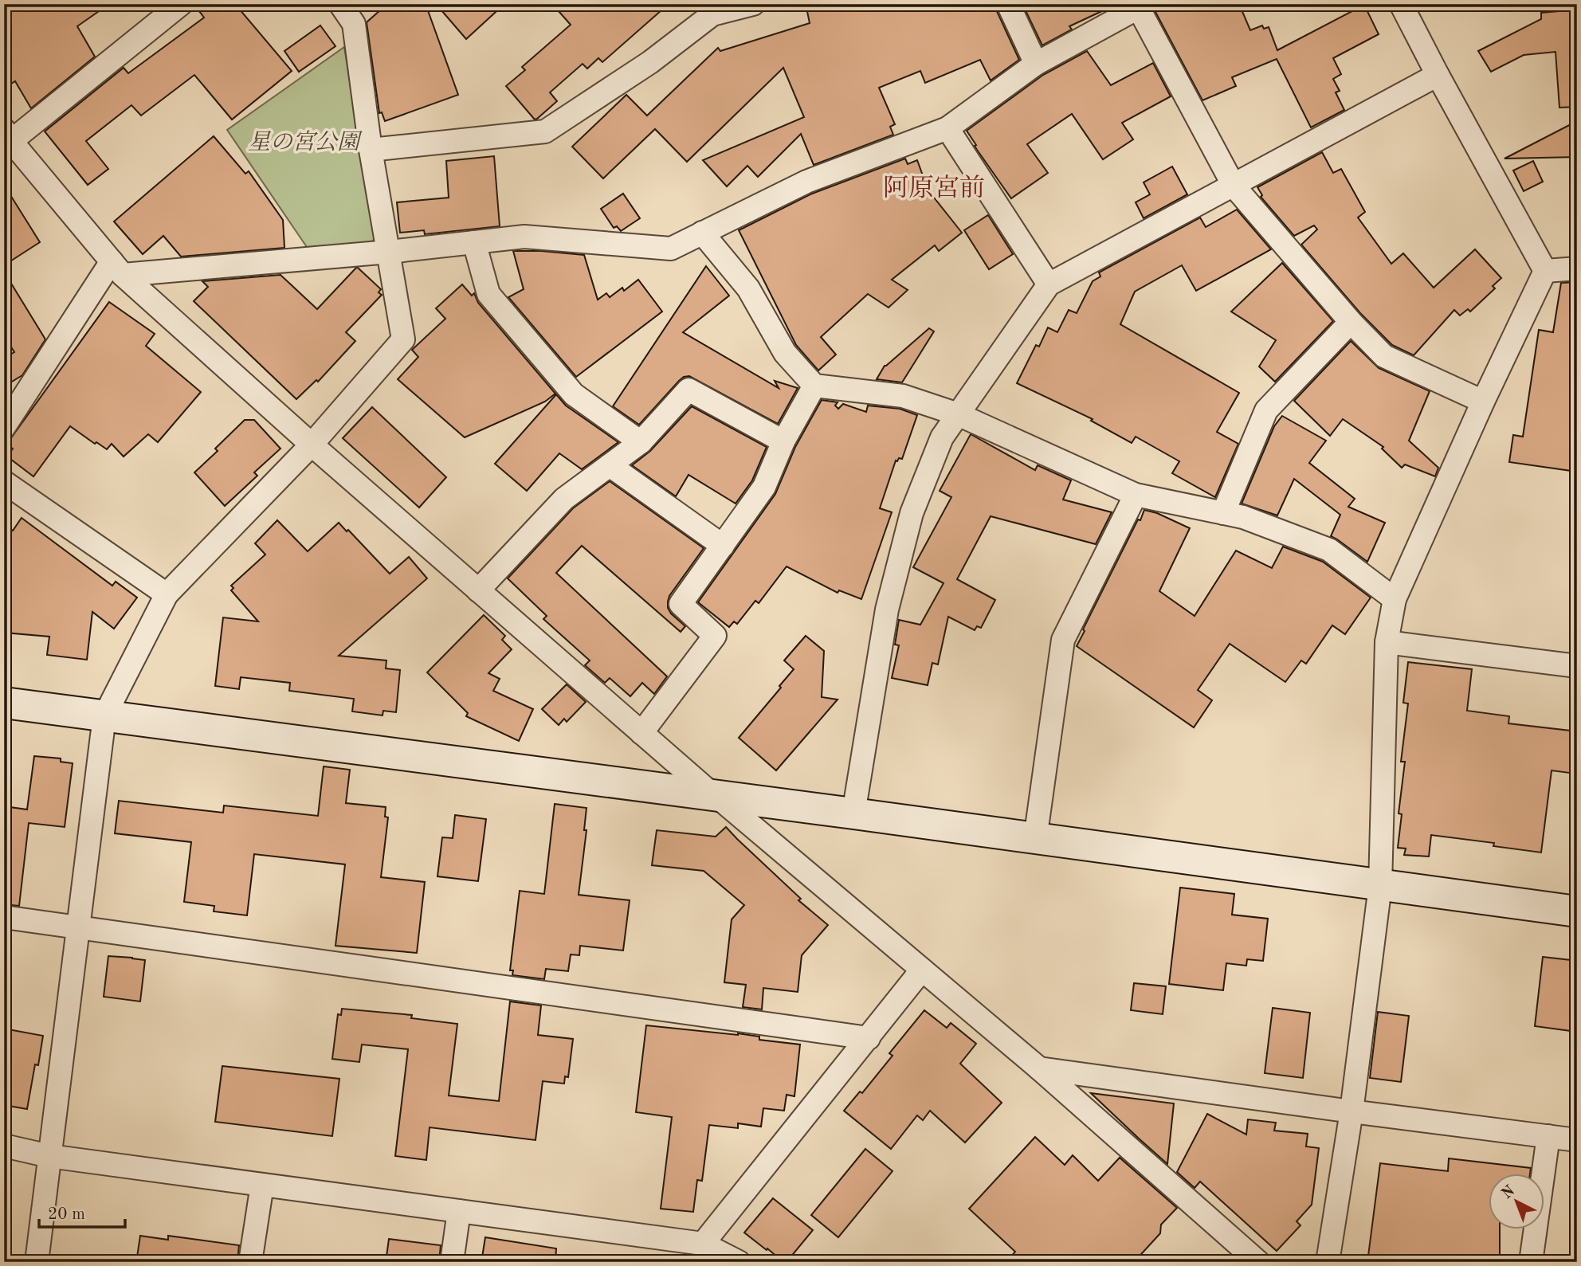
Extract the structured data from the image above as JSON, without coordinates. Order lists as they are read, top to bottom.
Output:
{
  "districts": ["阿原宮前"],
  "parks": ["星の宮公園"],
  "scale_bar": "20 m",
  "north": "top left"
}
